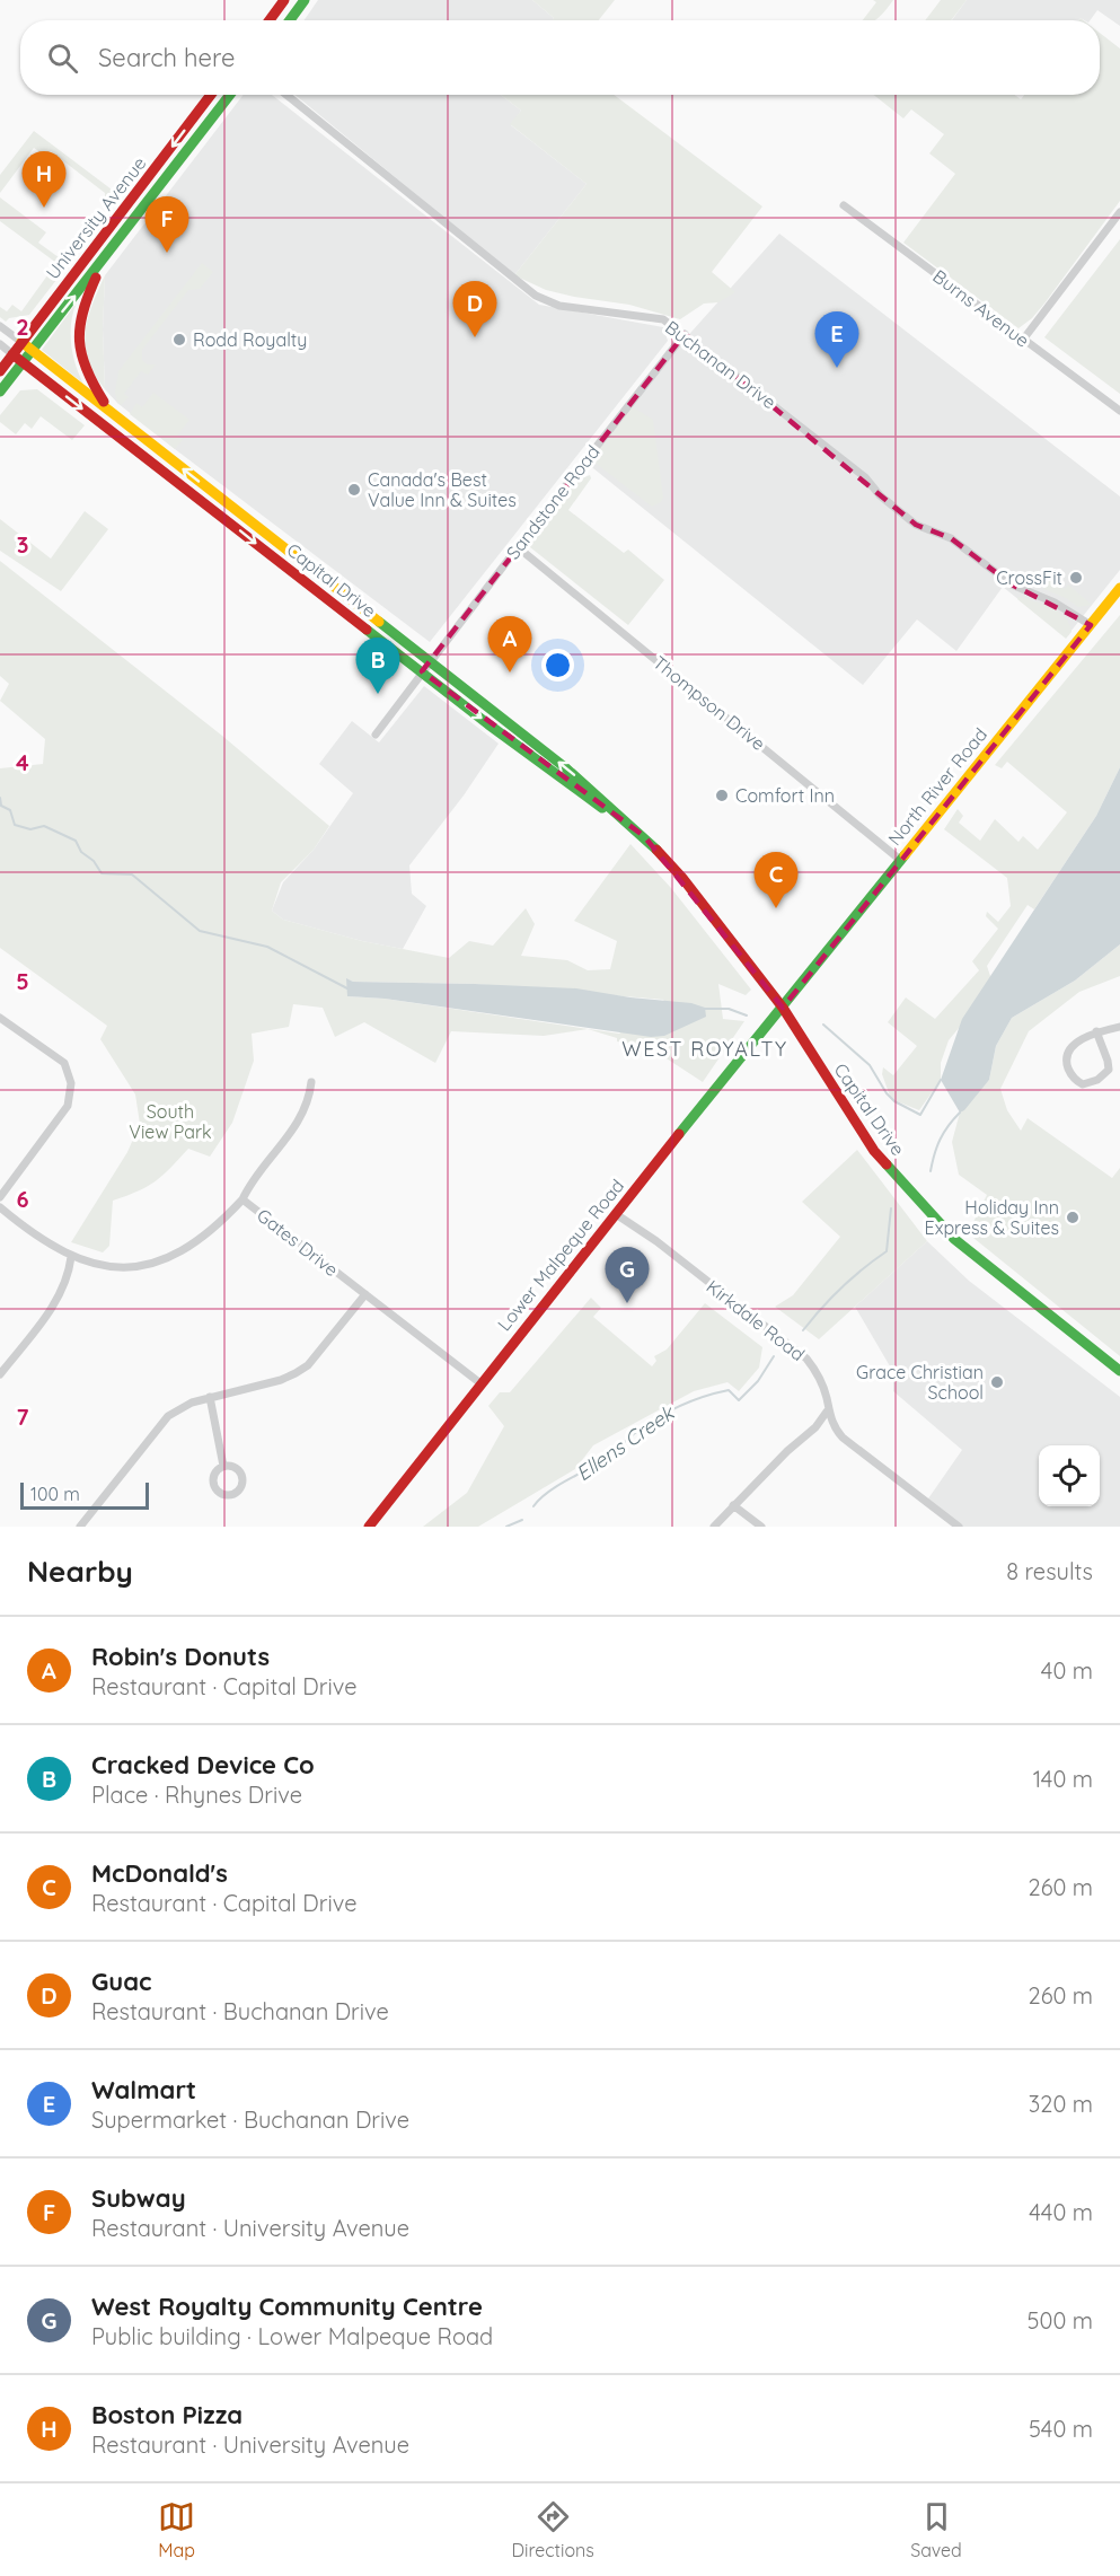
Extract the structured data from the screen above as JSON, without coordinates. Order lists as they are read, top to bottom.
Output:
{
  "streets": {
    "main road": [
      "University Avenue",
      "Capital Drive",
      "North River Road",
      "Lower Malpeque Road"
    ],
    "street": [
      "Burns Avenue",
      "Buchanan Drive",
      "Sandstone Road",
      "Thompson Drive",
      "Gates Drive",
      "Kirkdale Road"
    ]
  },
  "crossings": [
    ["University Avenue", "Capital Drive"],
    ["Buchanan Drive", "Sandstone Road"],
    ["Buchanan Drive", "North River Road"],
    ["Sandstone Road", "Capital Drive"],
    ["Sandstone Road", "Thompson Drive"],
    ["Capital Drive", "North River Road"],
    ["Capital Drive", "Lower Malpeque Road"],
    ["Thompson Drive", "North River Road"],
    ["North River Road", "Lower Malpeque Road"],
    ["Gates Drive", "Lower Malpeque Road"],
    ["Lower Malpeque Road", "Kirkdale Road"]
  ],
  "districts": ["WEST ROYALTY"],
  "water": ["Ellens Creek"],
  "parks": ["South View Park"],
  "places": [
    "Rodd Royalty",
    "Canada's Best Value Inn & Suites",
    "CrossFit",
    "Comfort Inn",
    "Holiday Inn Express & Suites",
    "Grace Christian School"
  ],
  "scale_bar": "100 m",
  "page": {
    "search": "Search here",
    "pins": [
      "H",
      "F",
      "D",
      "E",
      "A",
      "B",
      "C",
      "G"
    ],
    "scale": "100 m",
    "heading": ["Nearby", "8 results"],
    "list": [
      {
        "mark": "A",
        "name": "Robin's Donuts",
        "note": "Restaurant · Capital Drive",
        "value": "40 m"
      },
      {
        "mark": "B",
        "name": "Cracked Device Co",
        "note": "Place · Rhynes Drive",
        "value": "140 m"
      },
      {
        "mark": "C",
        "name": "McDonald's",
        "note": "Restaurant · Capital Drive",
        "value": "260 m"
      },
      {
        "mark": "D",
        "name": "Guac",
        "note": "Restaurant · Buchanan Drive",
        "value": "260 m"
      },
      {
        "mark": "E",
        "name": "Walmart",
        "note": "Supermarket · Buchanan Drive",
        "value": "320 m"
      },
      {
        "mark": "F",
        "name": "Subway",
        "note": "Restaurant · University Avenue",
        "value": "440 m"
      },
      {
        "mark": "G",
        "name": "West Royalty Community Centre",
        "note": "Public building · Lower Malpeque Road",
        "value": "500 m"
      },
      {
        "mark": "H",
        "name": "Boston Pizza",
        "note": "Restaurant · University Avenue",
        "value": "540 m"
      }
    ],
    "nav": ["Map", "Directions", "Saved"]
  },
  "grid": {
    "rows": [
      "2",
      "3",
      "4",
      "5",
      "6",
      "7"
    ]
  }
}
